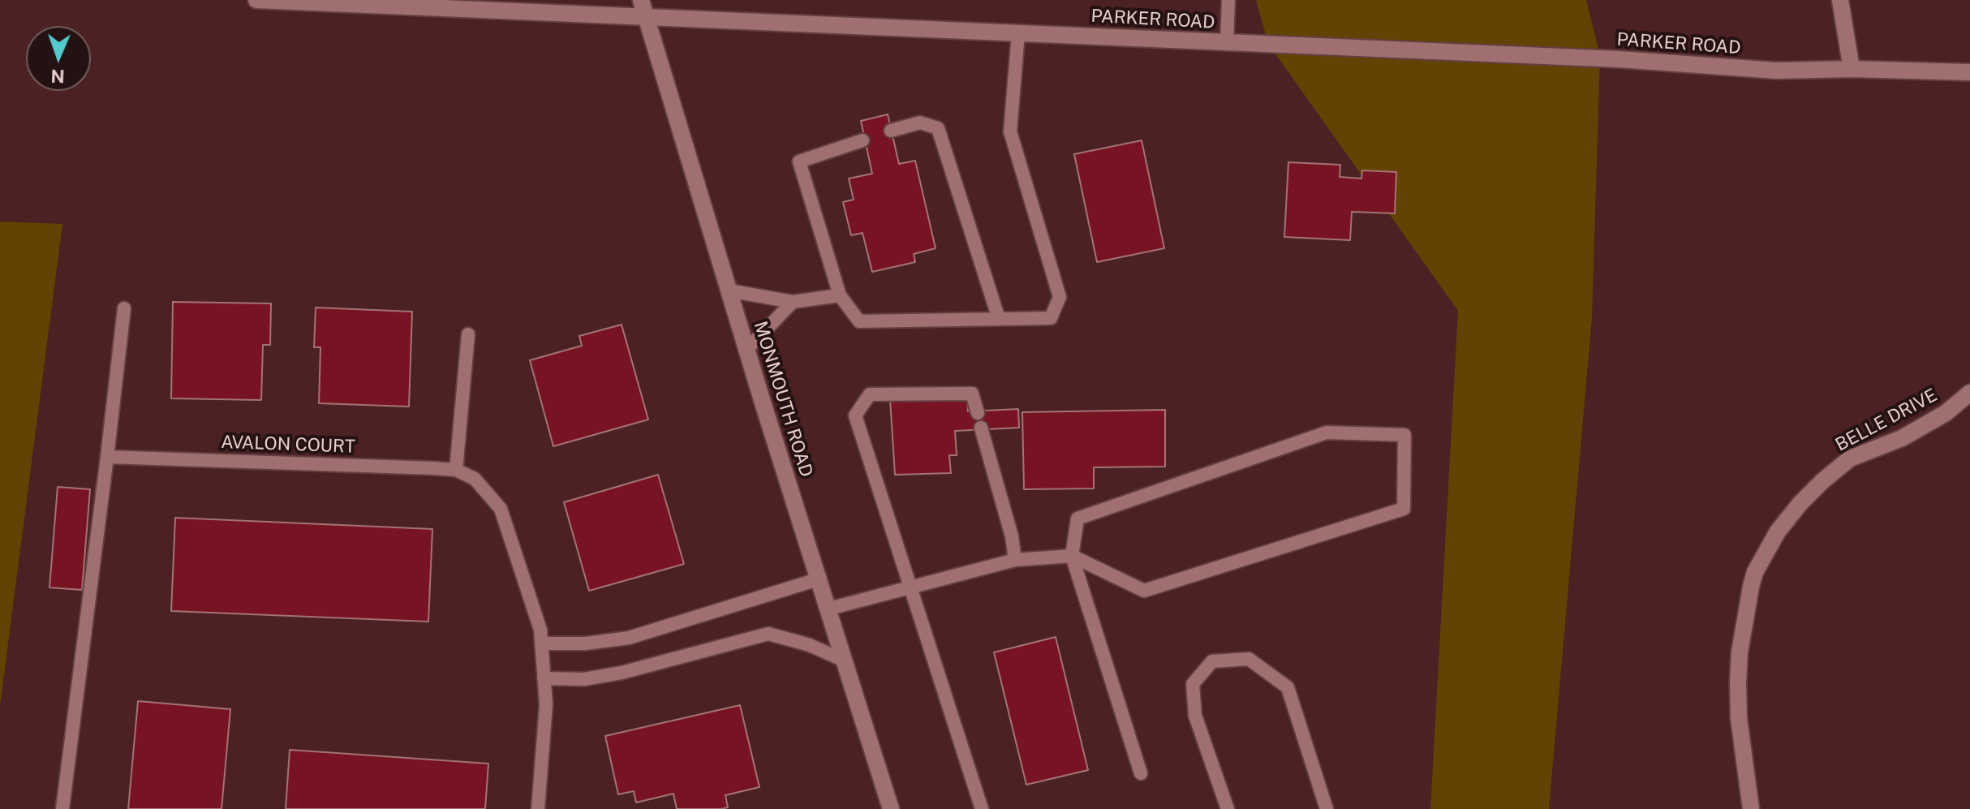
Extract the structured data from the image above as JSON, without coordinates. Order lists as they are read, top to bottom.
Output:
{
  "streets": {
    "street": ["PARKER ROAD", "MONMOUTH ROAD", "BELLE DRIVE"],
    "lane": ["AVALON COURT"]
  },
  "crossings": [
    ["PARKER ROAD", "MONMOUTH ROAD"]
  ],
  "north": "bottom"
}
